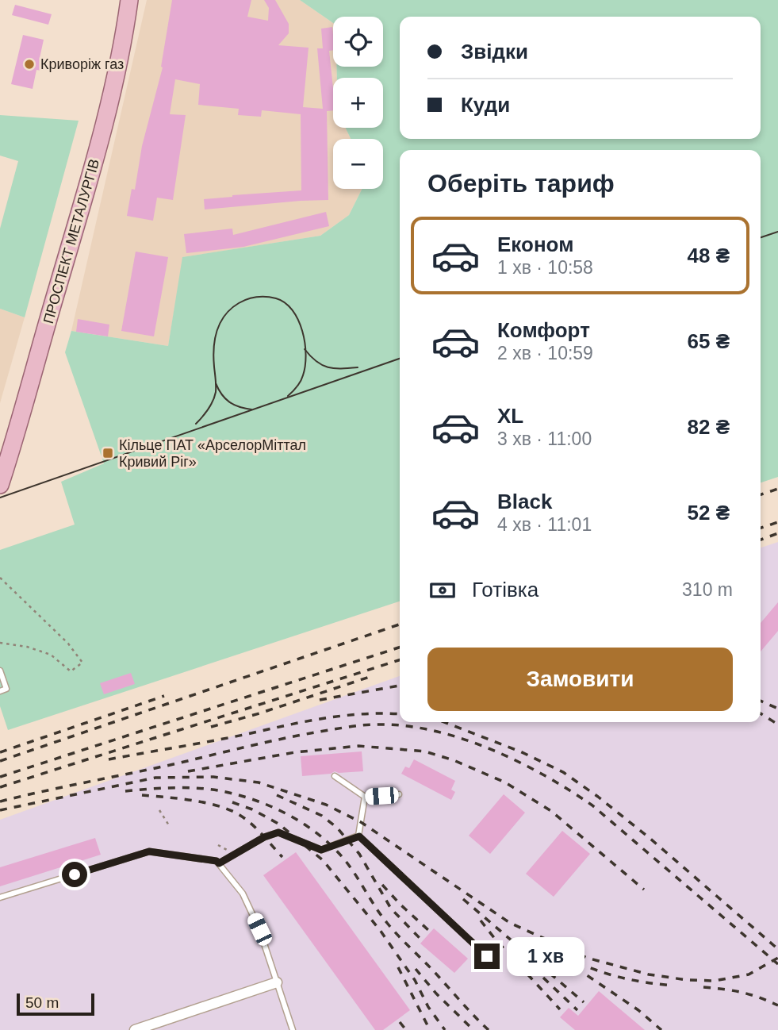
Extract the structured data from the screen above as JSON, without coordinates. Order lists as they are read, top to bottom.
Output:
{
  "streets": {
    "main road": ["ПРОСПЕКТ МЕТАЛУРГІВ"]
  },
  "places": {
    "other": ["Криворіж газ"],
    "transit": ["Кільце ПАТ «АрселорМіттал Кривий Ріг»"]
  },
  "scale_bar": "50 m",
  "page": {
    "map_buttons": ["+", "−"],
    "banner": ["Звідки", "Куди"],
    "heading": "Оберіть тариф",
    "list": [
      {
        "name": "Економ",
        "note": "1 хв · 10:58",
        "value": "48 ₴"
      },
      {
        "name": "Комфорт",
        "note": "2 хв · 10:59",
        "value": "65 ₴"
      },
      {
        "name": "XL",
        "note": "3 хв · 11:00",
        "value": "82 ₴"
      },
      {
        "name": "Black",
        "note": "4 хв · 11:01",
        "value": "52 ₴"
      }
    ],
    "pay": ["Готівка", "310 m"],
    "buttons": "Замовити",
    "bubble": "1 хв",
    "scale": "50 m"
  }
}
